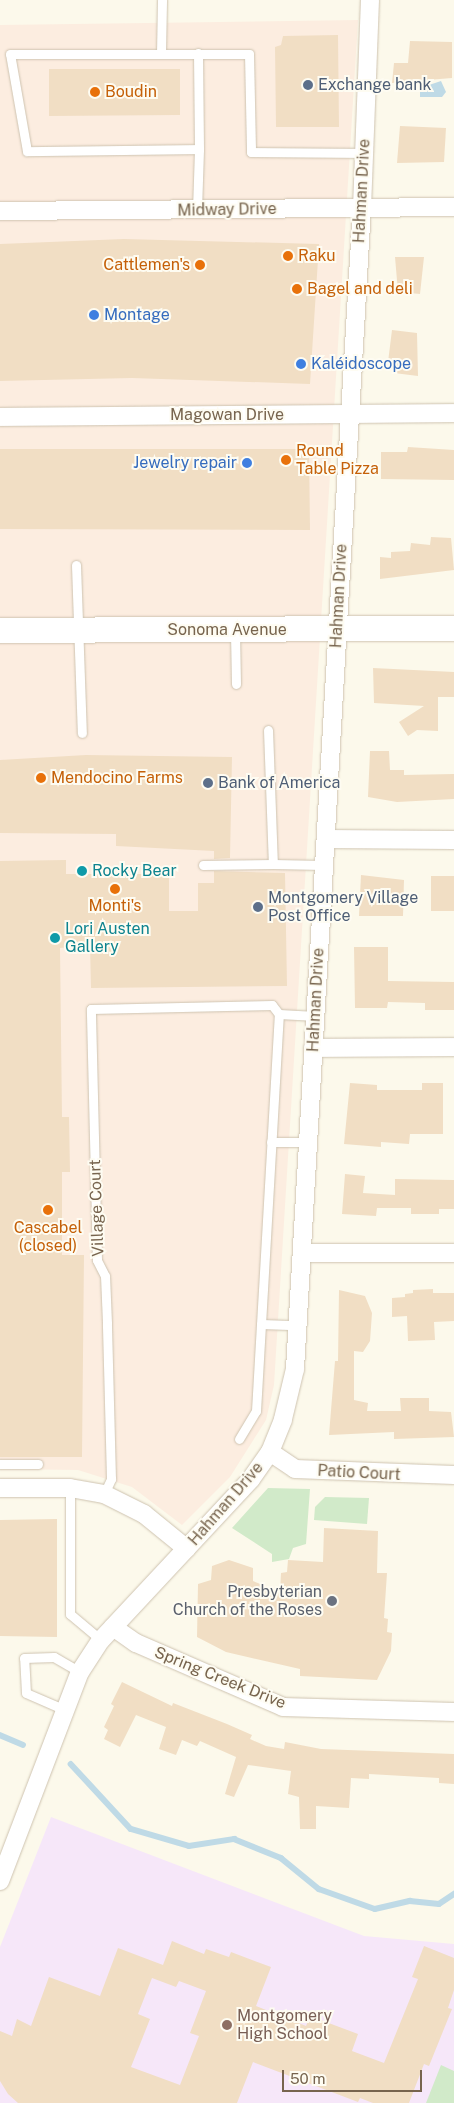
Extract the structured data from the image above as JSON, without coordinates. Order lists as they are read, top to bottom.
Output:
{
  "streets": {
    "street": [
      "Hahman Drive",
      "Midway Drive",
      "Magowan Drive",
      "Sonoma Avenue",
      "Patio Court",
      "Spring Creek Drive"
    ],
    "lane": ["Village Court"]
  },
  "crossings": [
    ["Hahman Drive", "Midway Drive"],
    ["Hahman Drive", "Magowan Drive"],
    ["Hahman Drive", "Sonoma Avenue"],
    ["Hahman Drive", "Patio Court"],
    ["Hahman Drive", "Spring Creek Drive"]
  ],
  "places": [
    "Exchange bank",
    "Boudin",
    "Raku",
    "Cattlemen's",
    "Bagel and deli",
    "Montage",
    "Kaléidoscope",
    "Round Table Pizza",
    "Jewelry repair",
    "Mendocino Farms",
    "Bank of America",
    "Rocky Bear",
    "Monti's",
    "Montgomery Village Post Office",
    "Lori Austen Gallery",
    "Cascabel (closed)",
    "Presbyterian Church of the Roses",
    "Montgomery High School"
  ],
  "scale_bar": "50 m"
}
